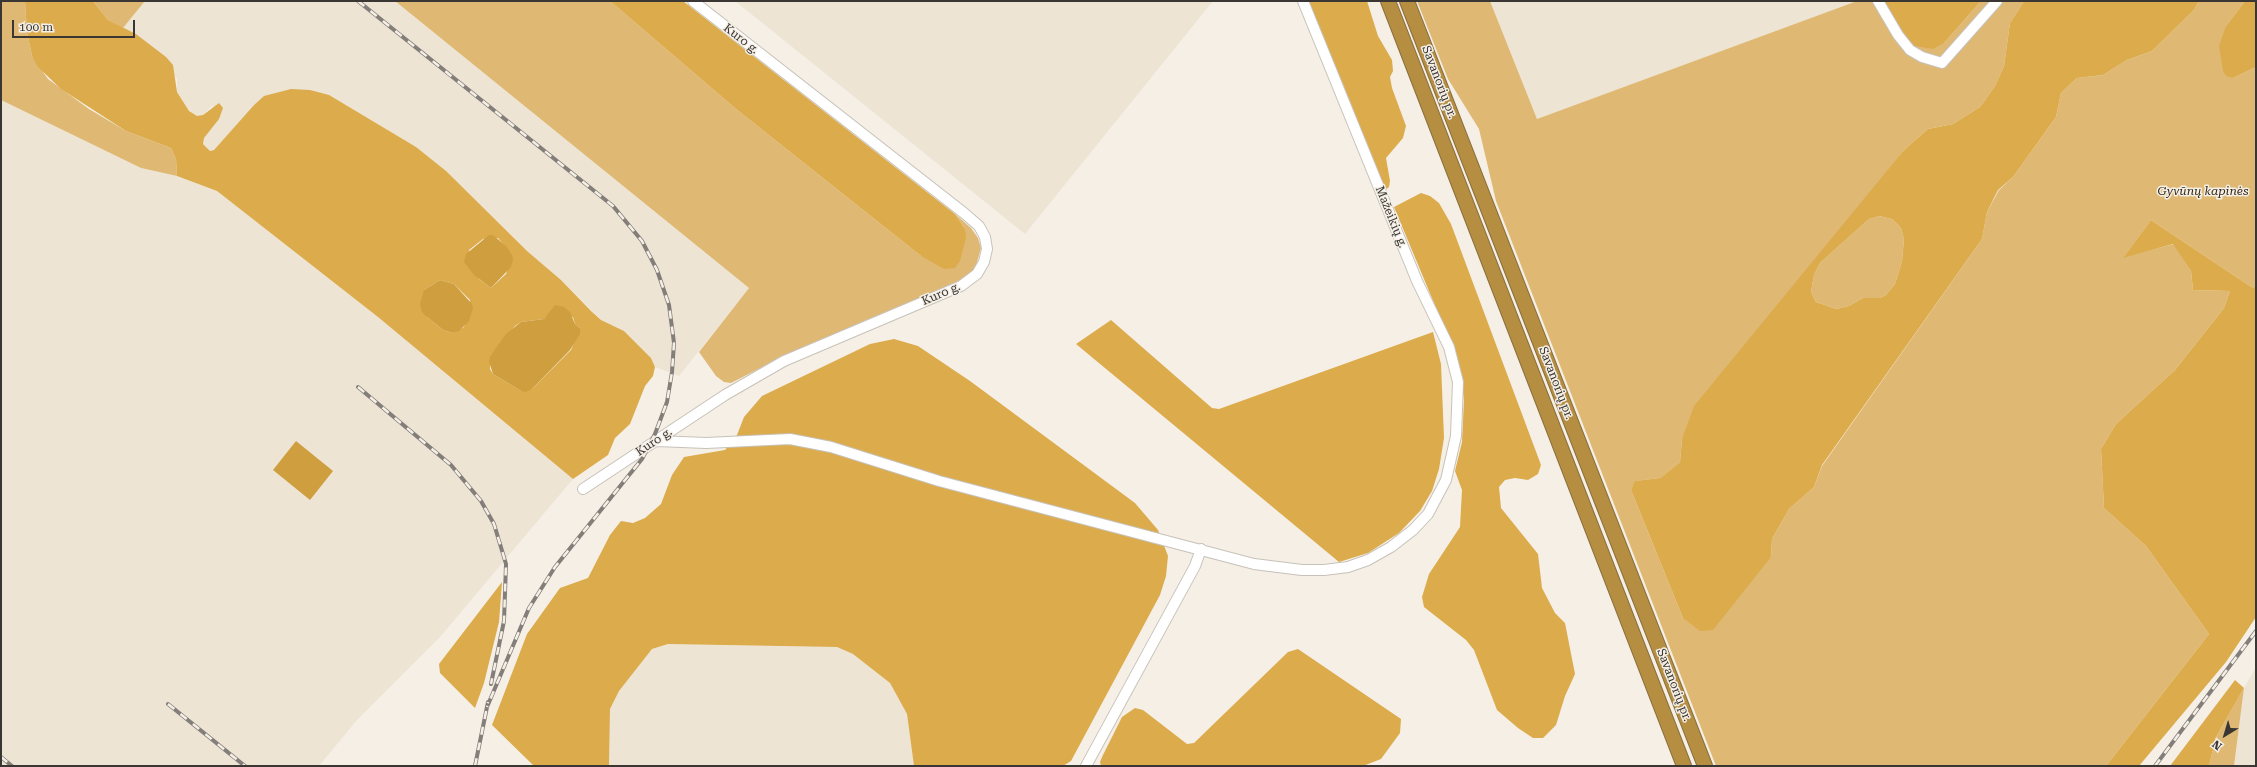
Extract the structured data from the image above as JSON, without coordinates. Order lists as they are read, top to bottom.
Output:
{
  "streets": {
    "highway": ["Savanorių pr."],
    "street": ["Kuro g.", "Mažeikių g."]
  },
  "crossings": [
    ["Kuro g.", "Mažeikių g."]
  ],
  "parks": ["Gyvūnų kapinės"],
  "scale_bar": "100 m",
  "north": "bottom left"
}
